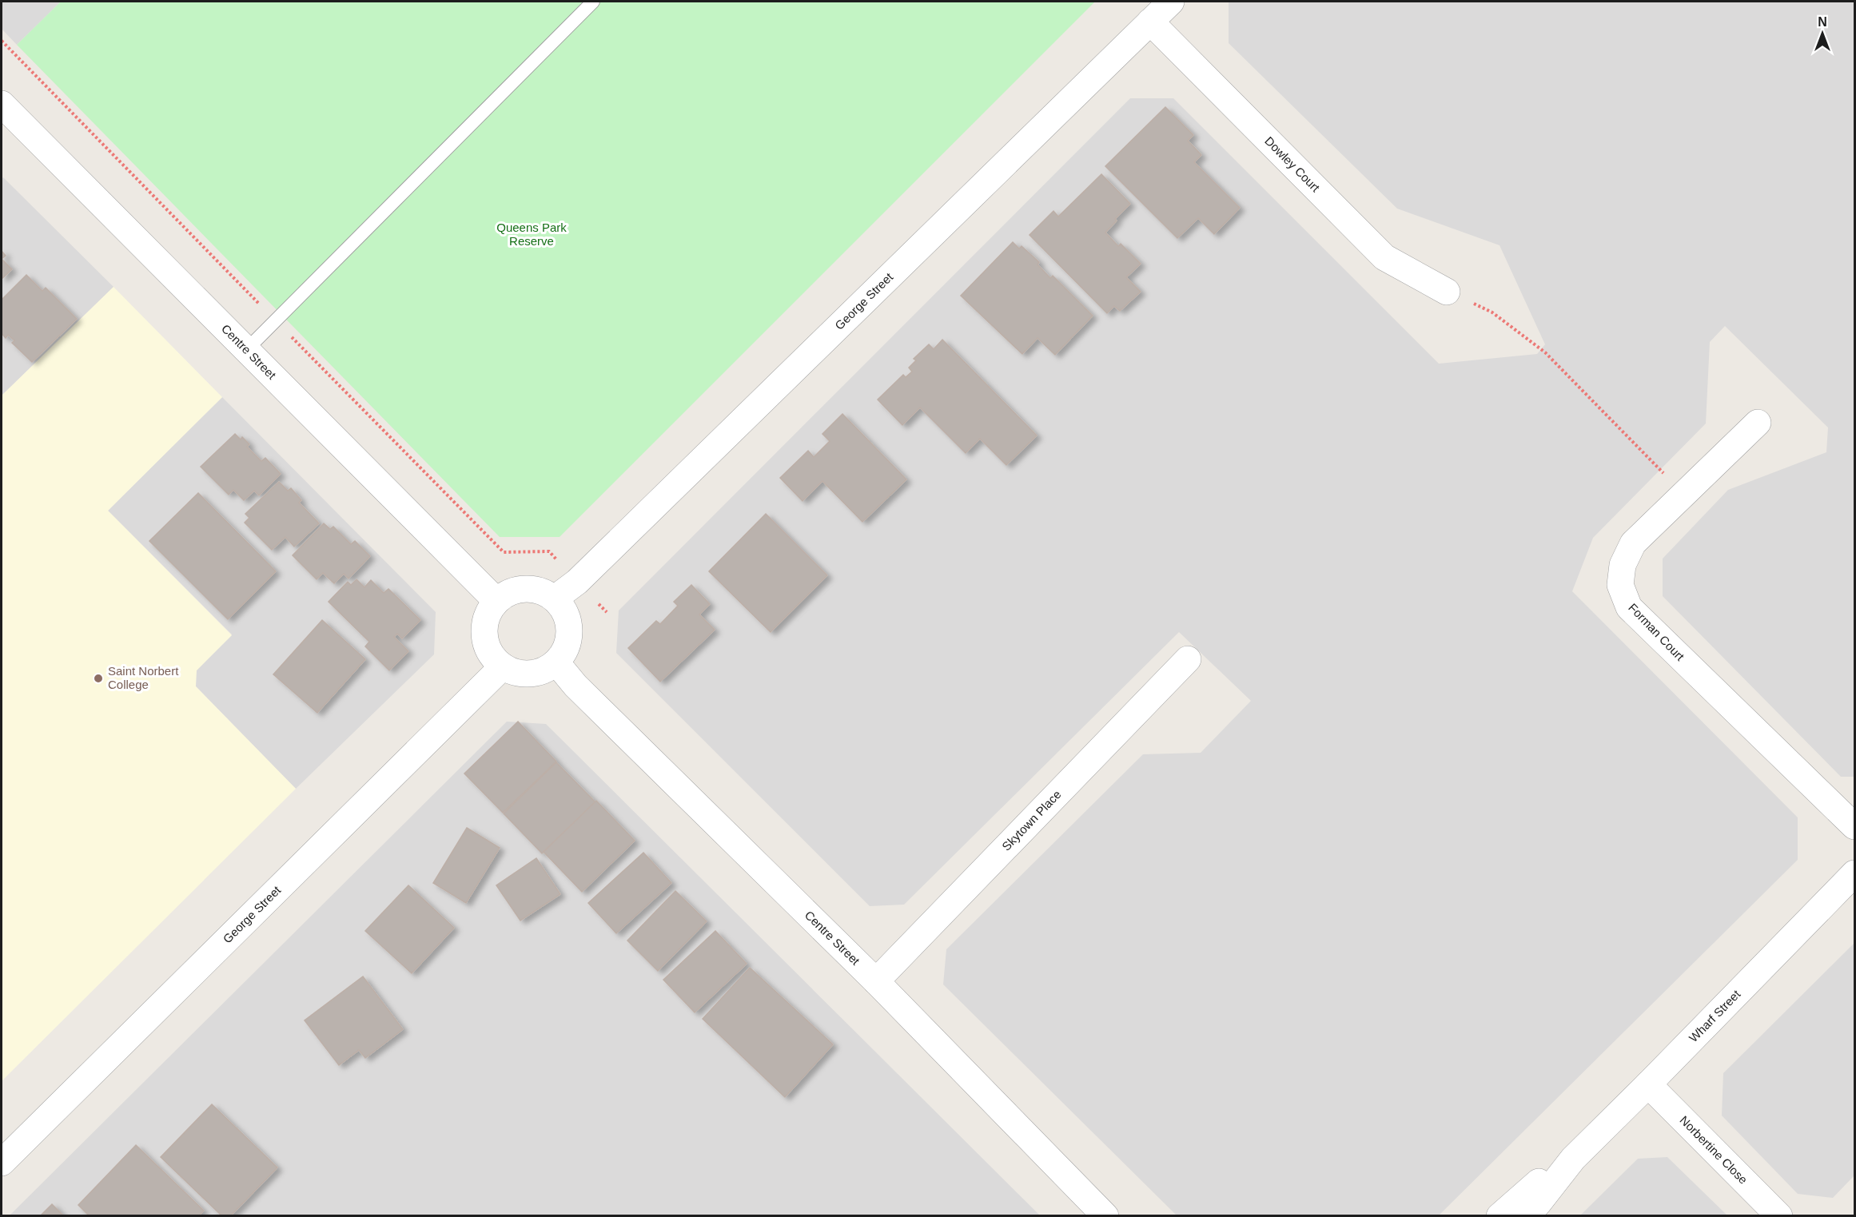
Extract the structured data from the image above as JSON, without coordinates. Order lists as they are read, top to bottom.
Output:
{
  "streets": {
    "street": [
      "Dowley Court",
      "George Street",
      "Centre Street",
      "Forman Court",
      "Skytown Place",
      "Wharf Street",
      "Norbertine Close"
    ]
  },
  "crossings": [
    ["Dowley Court", "George Street"],
    ["George Street", "Centre Street"],
    ["Centre Street", "Skytown Place"],
    ["Wharf Street", "Norbertine Close"]
  ],
  "parks": ["Queens Park Reserve"],
  "places": ["Saint Norbert College"],
  "north": "top"
}
